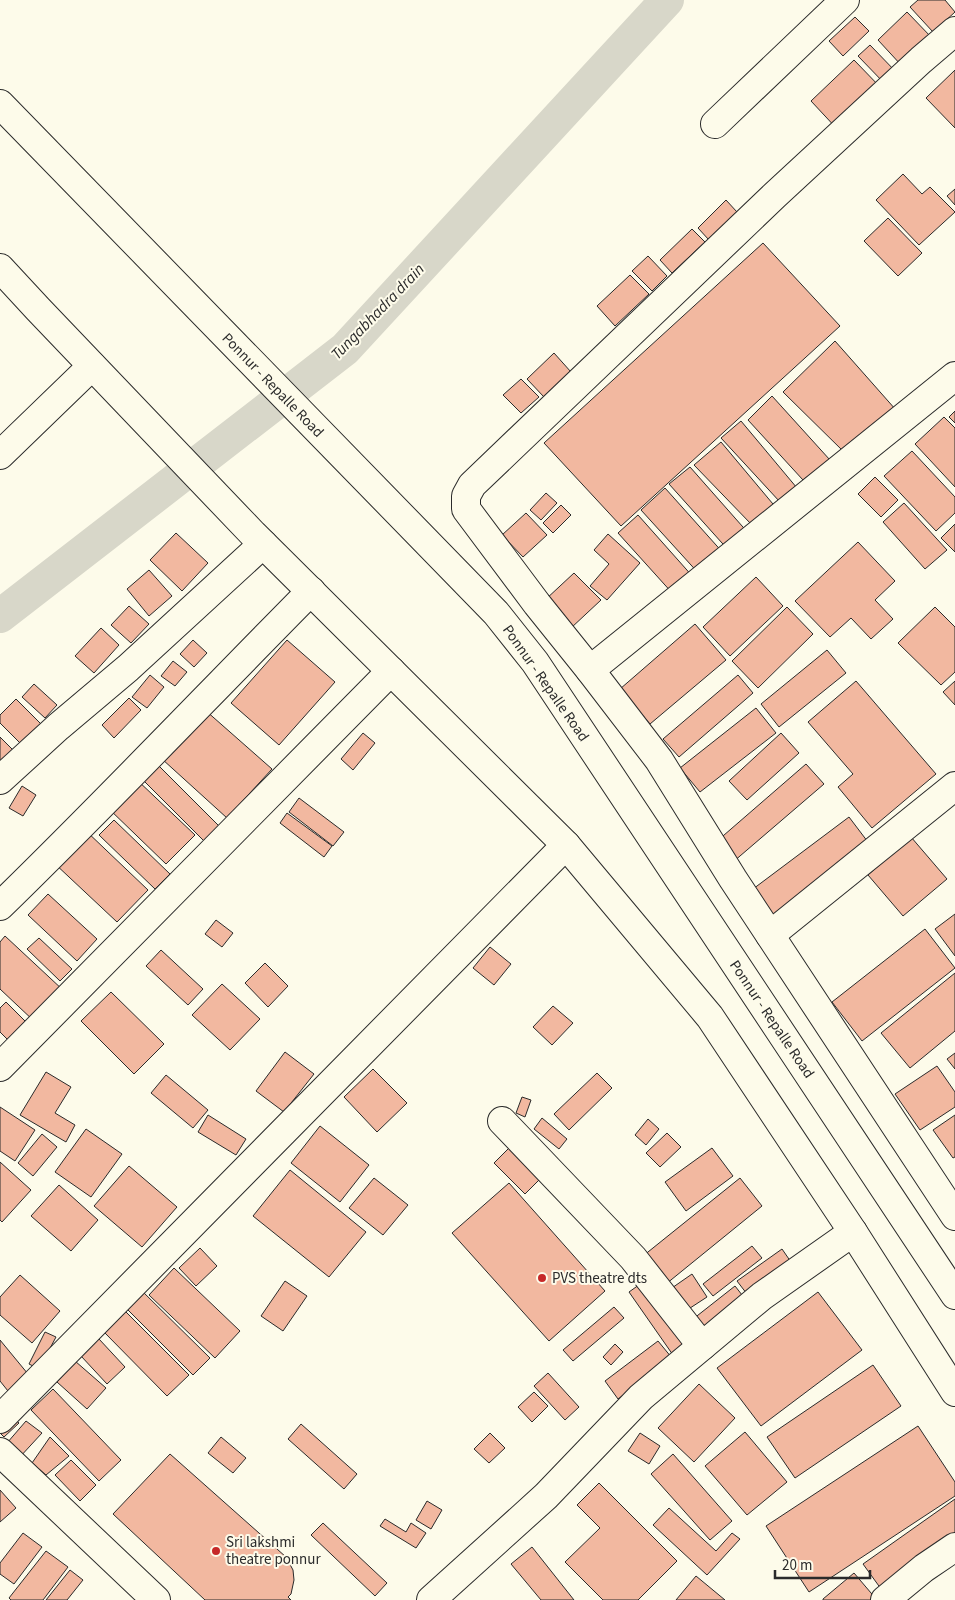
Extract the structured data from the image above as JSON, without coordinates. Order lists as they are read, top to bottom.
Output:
{
  "streets": {
    "street": ["Ponnur - Repalle Road"]
  },
  "water": ["Tungabhadra drain"],
  "places": ["PVS theatre dts", "Sri lakshmi theatre ponnur"],
  "scale_bar": "20 m"
}
